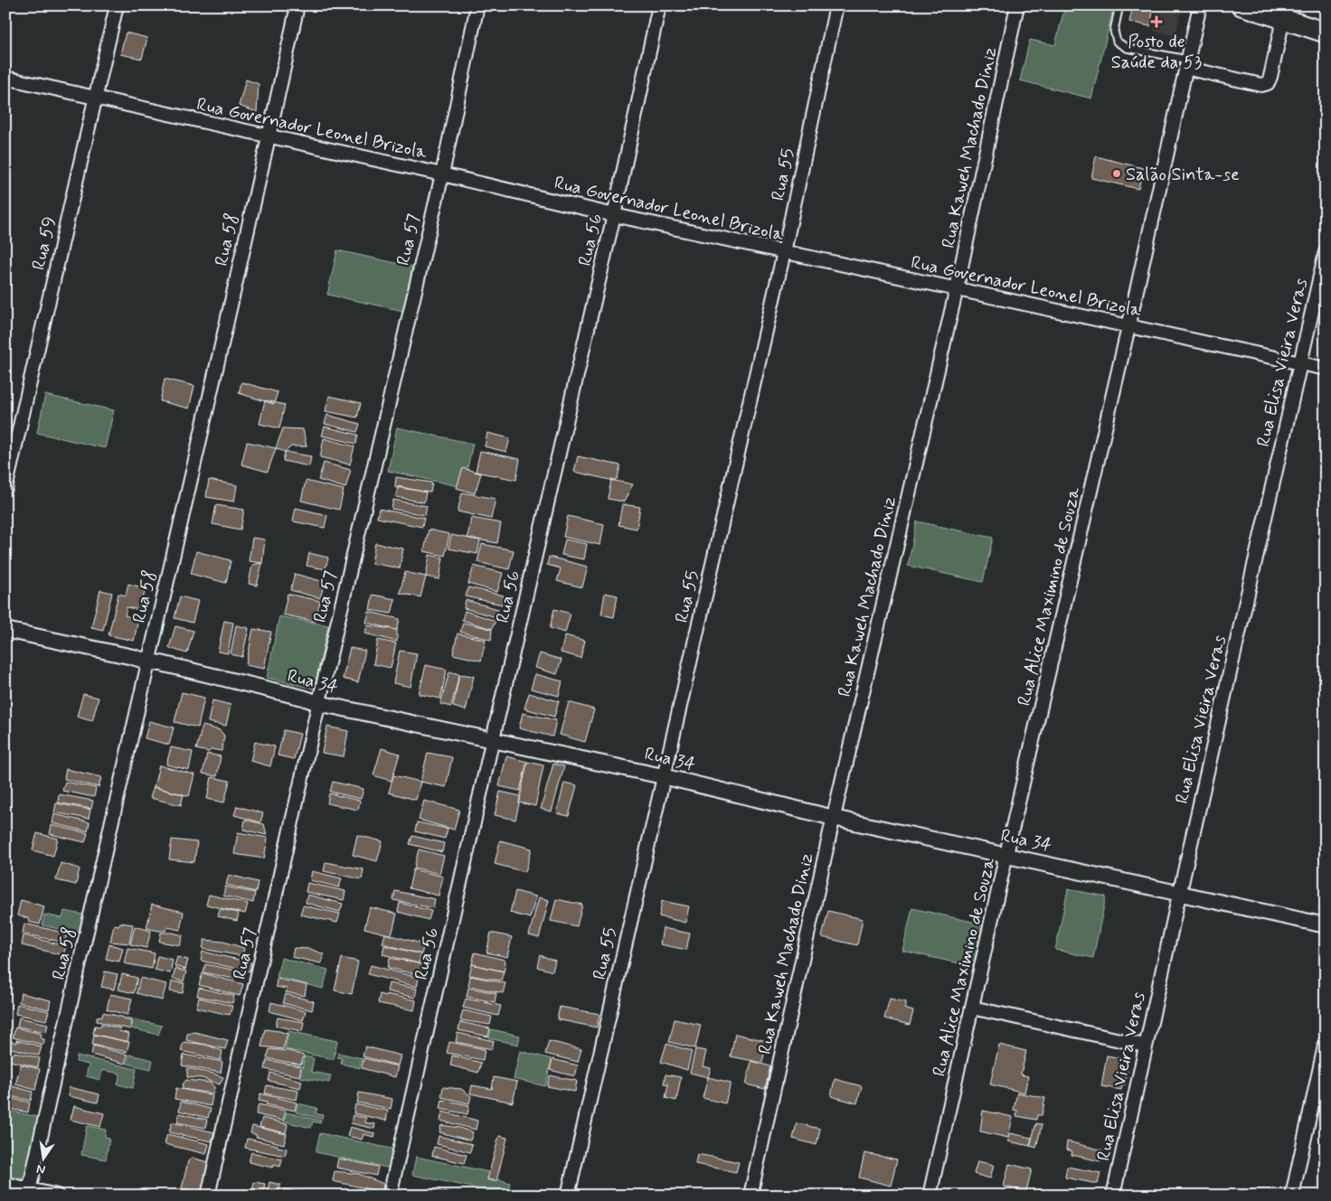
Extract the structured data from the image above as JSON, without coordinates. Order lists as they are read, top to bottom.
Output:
{
  "streets": {
    "street": [
      "Rua Governador Leonel Brizola",
      "Rua Kaweh Machado Diniz",
      "Rua 55",
      "Rua 58",
      "Rua 57",
      "Rua 56",
      "Rua 59",
      "Rua Elisa Vieira Veras",
      "Rua Alice Maximino de Souza",
      "Rua 34"
    ]
  },
  "crossings": [
    ["Rua Governador Leonel Brizola", "Rua Kaweh Machado Diniz"],
    ["Rua Governador Leonel Brizola", "Rua 55"],
    ["Rua Governador Leonel Brizola", "Rua 58"],
    ["Rua Governador Leonel Brizola", "Rua 57"],
    ["Rua Governador Leonel Brizola", "Rua 56"],
    ["Rua Governador Leonel Brizola", "Rua 59"],
    ["Rua Governador Leonel Brizola", "Rua Elisa Vieira Veras"],
    ["Rua Governador Leonel Brizola", "Rua Alice Maximino de Souza"],
    ["Rua Kaweh Machado Diniz", "Rua 34"],
    ["Rua 55", "Rua 34"],
    ["Rua 58", "Rua 34"],
    ["Rua 57", "Rua 34"],
    ["Rua 56", "Rua 34"],
    ["Rua Elisa Vieira Veras", "Rua 34"],
    ["Rua Alice Maximino de Souza", "Rua 34"]
  ],
  "places": {
    "health": ["Posto de Saúde da 53"],
    "other": ["Salão Sinta-se"]
  },
  "north": "bottom"
}
